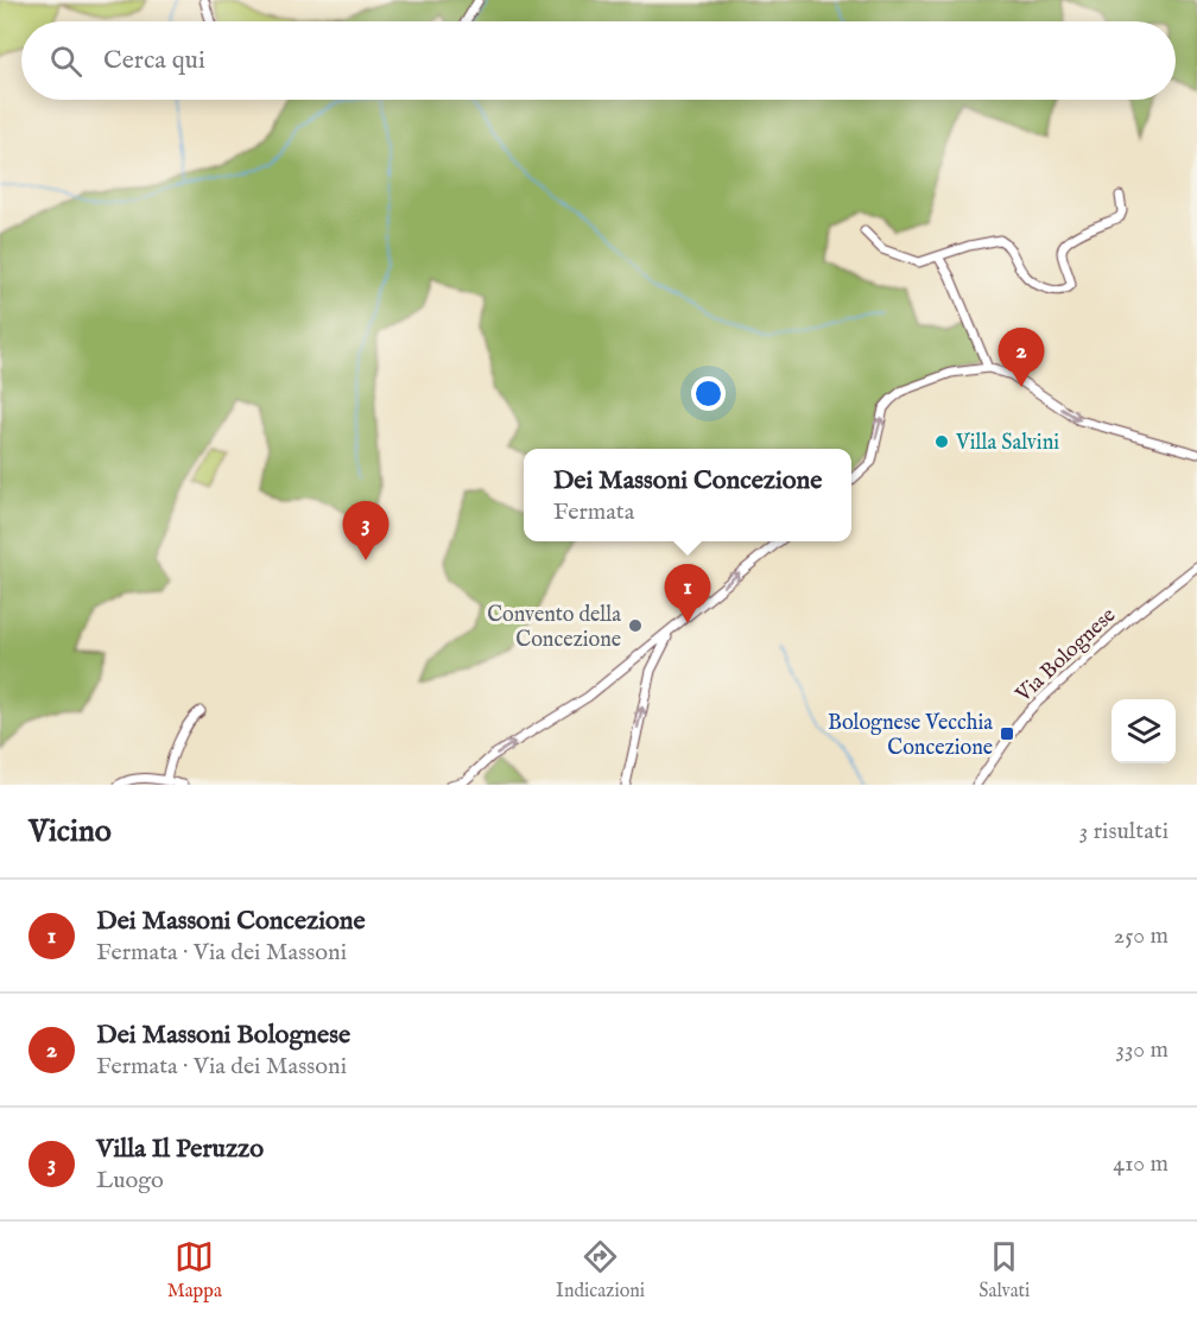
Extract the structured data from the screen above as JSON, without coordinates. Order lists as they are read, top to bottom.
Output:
{
  "streets": {
    "street": ["Via Bolognese"]
  },
  "places": {
    "other": ["Villa Salvini", "Convento della Concezione"],
    "transit": ["Bolognese Vecchia Concezione"]
  },
  "page": {
    "search": "Cerca qui",
    "pins": ["2", "3", "1"],
    "popup": ["Dei Massoni Concezione", "Fermata"],
    "heading": ["Vicino", "3 risultati"],
    "list": [
      {
        "mark": "1",
        "name": "Dei Massoni Concezione",
        "note": "Fermata · Via dei Massoni",
        "value": "250 m"
      },
      {
        "mark": "2",
        "name": "Dei Massoni Bolognese",
        "note": "Fermata · Via dei Massoni",
        "value": "330 m"
      },
      {
        "mark": "3",
        "name": "Villa Il Peruzzo",
        "note": "Luogo",
        "value": "410 m"
      }
    ],
    "nav": ["Mappa", "Indicazioni", "Salvati"]
  }
}
